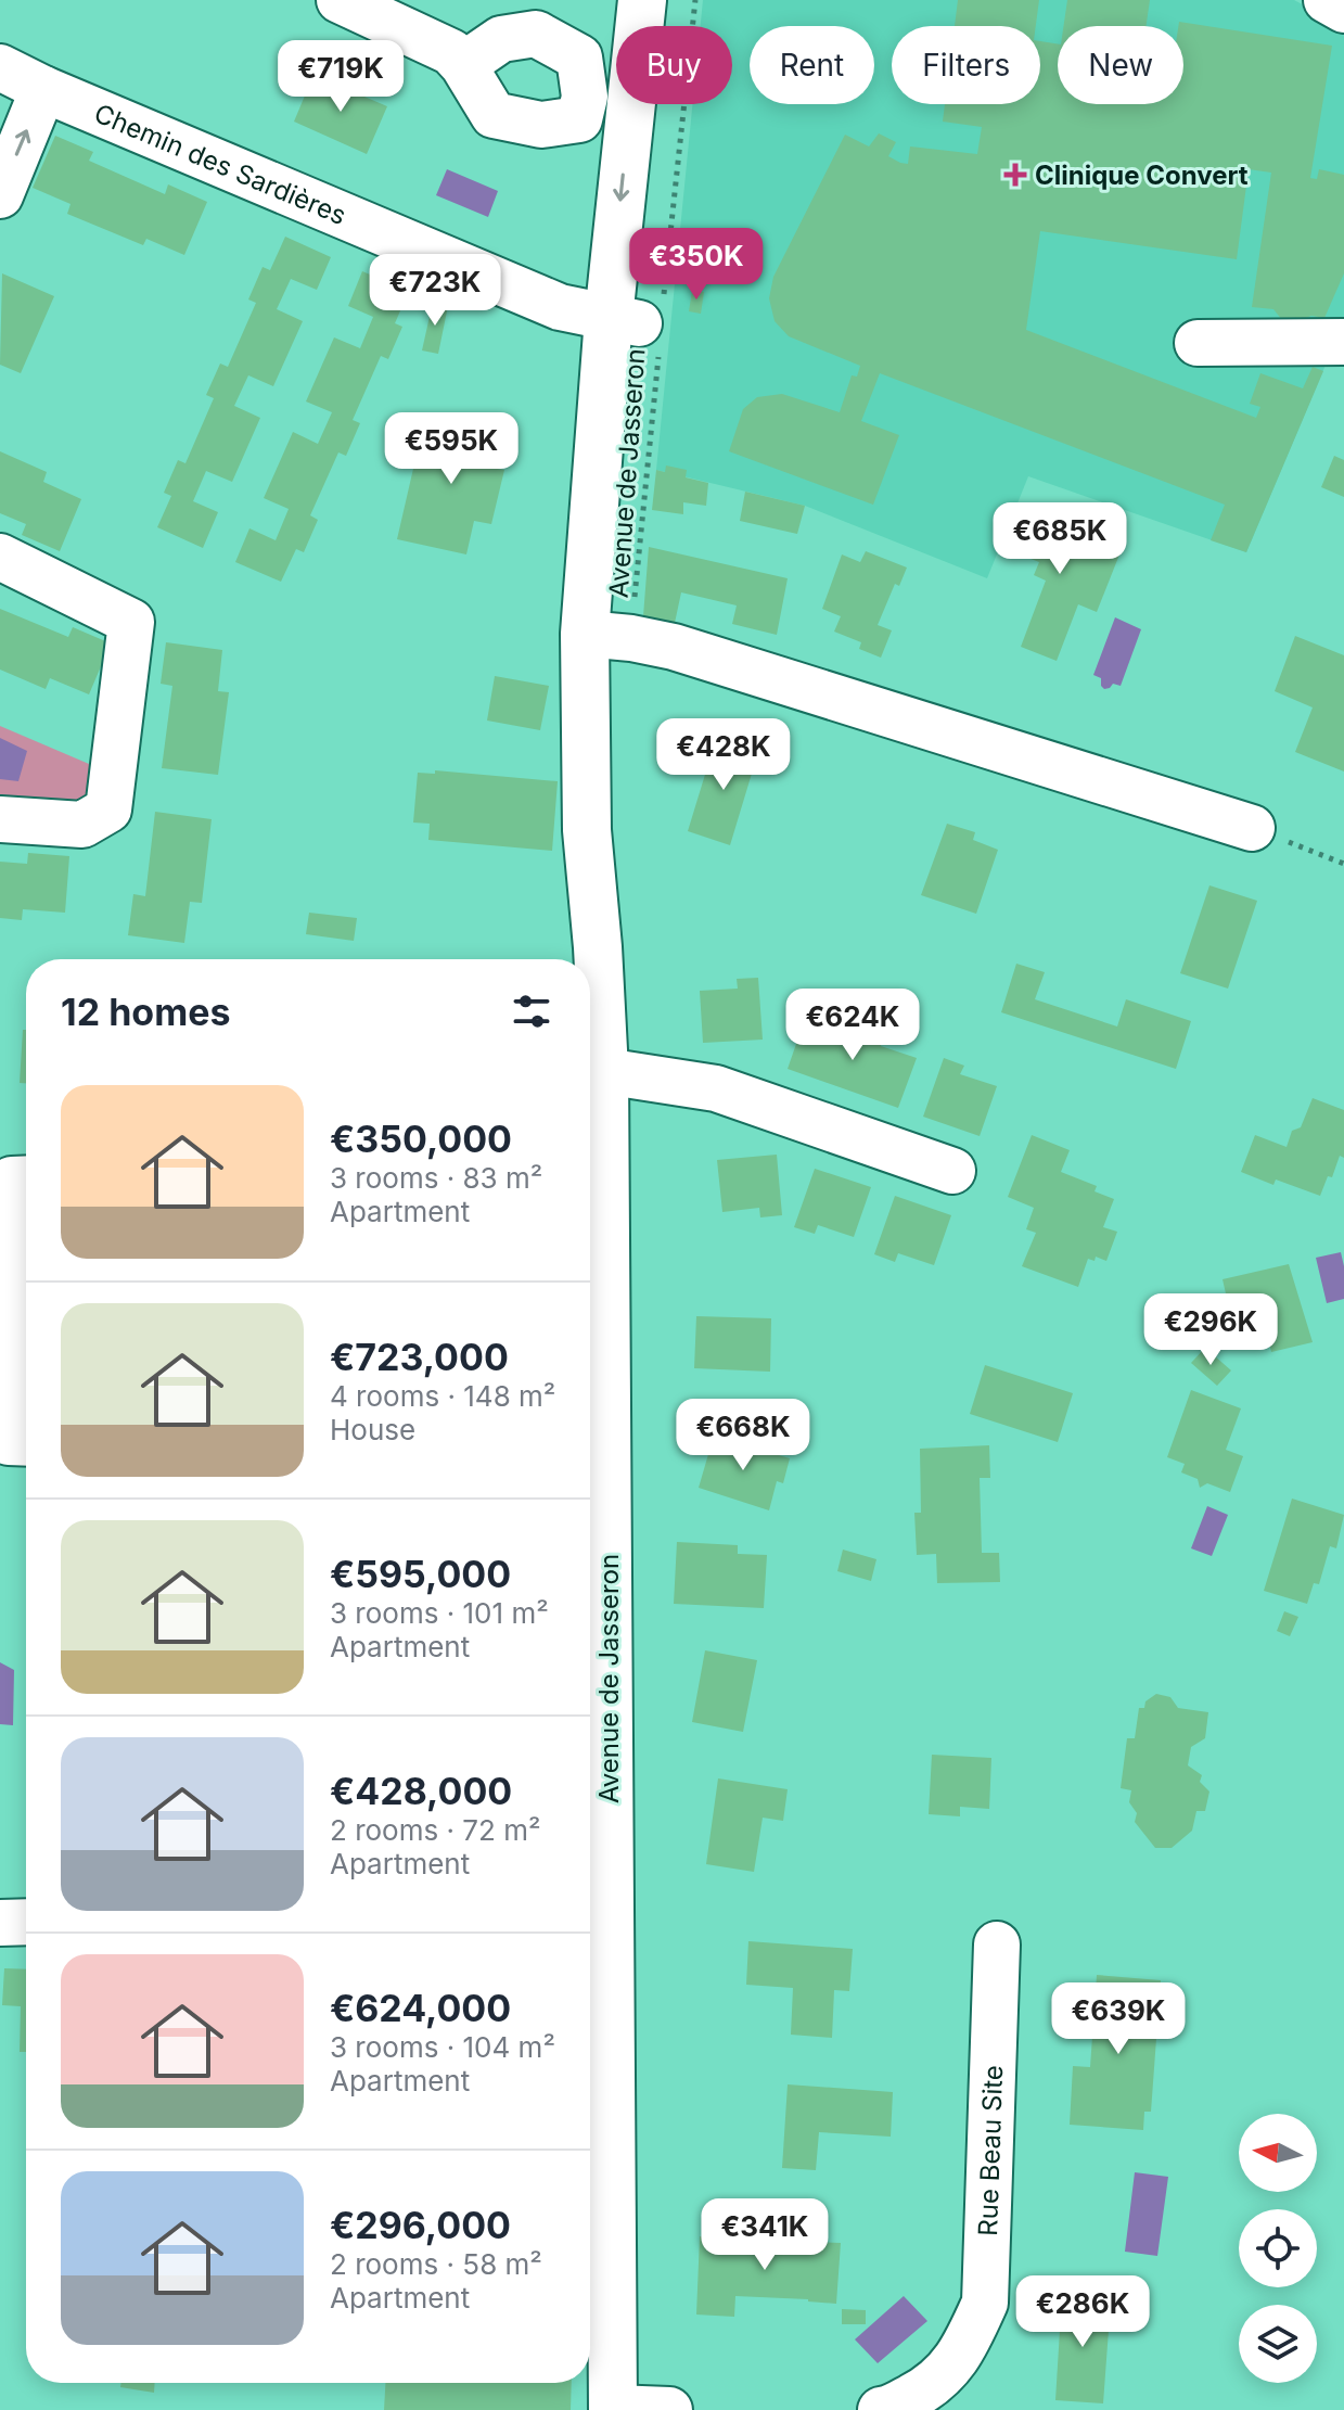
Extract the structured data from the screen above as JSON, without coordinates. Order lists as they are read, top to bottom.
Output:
{
  "streets": {
    "main road": ["Avenue de Jasseron"],
    "street": ["Chemin des Sardières", "Rue Beau Site"]
  },
  "crossings": [
    ["Chemin des Sardières", "Avenue de Jasseron"]
  ],
  "places": {
    "health": ["Clinique Convert"]
  },
  "north": "left",
  "page": {
    "chip": [
      "Buy",
      "Rent",
      "Filters",
      "New"
    ],
    "price": [
      "€719K",
      "€350K",
      "€723K",
      "€595K",
      "€685K",
      "€428K",
      "€624K",
      "€296K",
      "€668K",
      "€639K",
      "€341K",
      "€286K"
    ],
    "heading": "12 homes",
    "list": [
      {
        "name": "€350,000",
        "note": "3 rooms · 83 m² · Apartment"
      },
      {
        "name": "€723,000",
        "note": "4 rooms · 148 m² · House"
      },
      {
        "name": "€595,000",
        "note": "3 rooms · 101 m² · Apartment"
      },
      {
        "name": "€428,000",
        "note": "2 rooms · 72 m² · Apartment"
      },
      {
        "name": "€624,000",
        "note": "3 rooms · 104 m² · Apartment"
      },
      {
        "name": "€296,000",
        "note": "2 rooms · 58 m² · Apartment"
      }
    ]
  }
}
